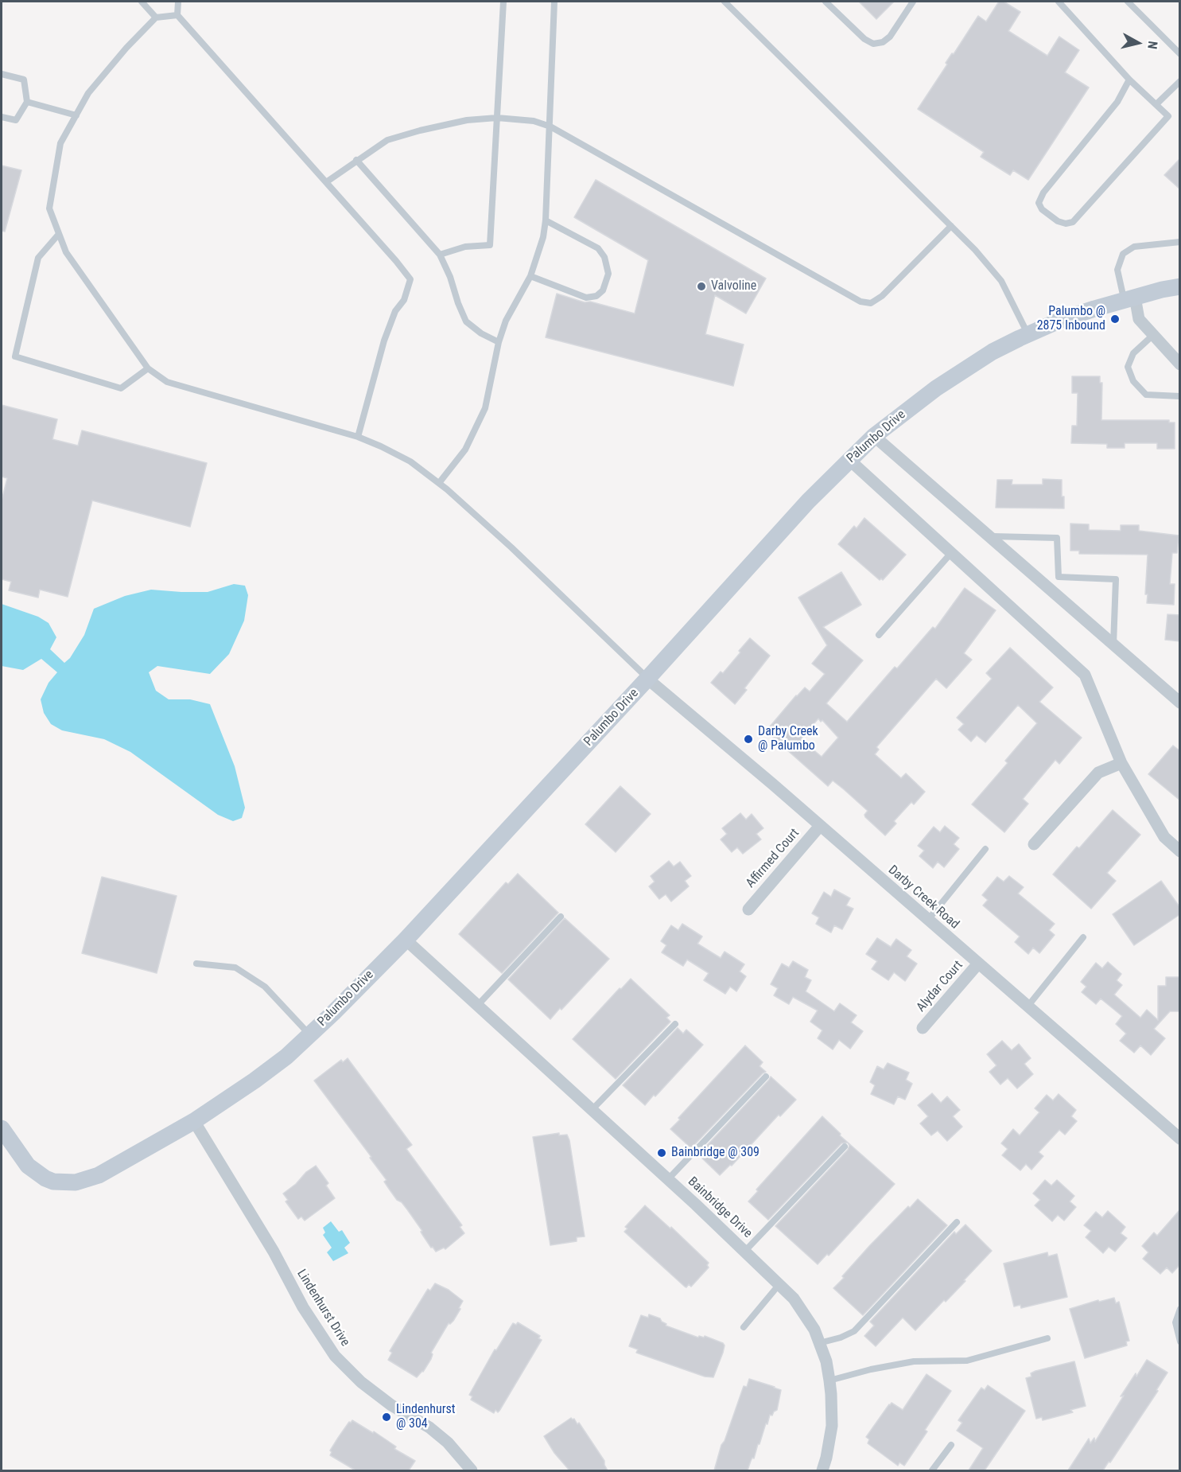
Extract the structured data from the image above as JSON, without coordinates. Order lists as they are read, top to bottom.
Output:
{
  "streets": {
    "street": [
      "Palumbo Drive",
      "Affirmed Court",
      "Darby Creek Road",
      "Alydar Court",
      "Bainbridge Drive",
      "Lindenhurst Drive"
    ]
  },
  "crossings": [
    ["Palumbo Drive", "Darby Creek Road"],
    ["Palumbo Drive", "Bainbridge Drive"],
    ["Palumbo Drive", "Lindenhurst Drive"],
    ["Affirmed Court", "Darby Creek Road"],
    ["Darby Creek Road", "Alydar Court"]
  ],
  "places": [
    "Valvoline",
    "Palumbo @ 2875 Inbound",
    "Darby Creek @ Palumbo",
    "Bainbridge @ 309",
    "Lindenhurst @ 304"
  ],
  "north": "right"
}
